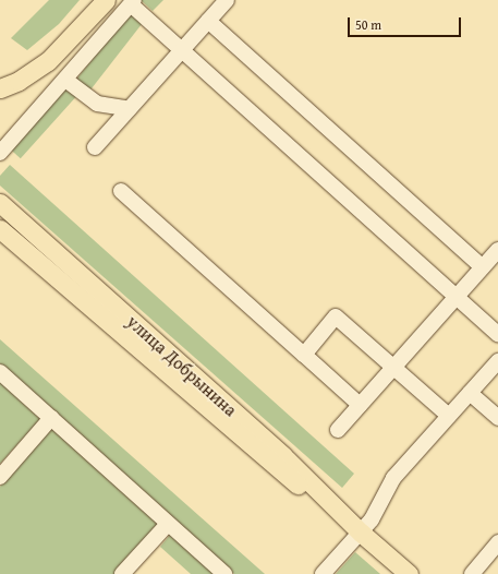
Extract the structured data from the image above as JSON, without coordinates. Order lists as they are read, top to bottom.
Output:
{
  "streets": {
    "main road": ["улица Добрынина"]
  },
  "scale_bar": "50 m"
}
